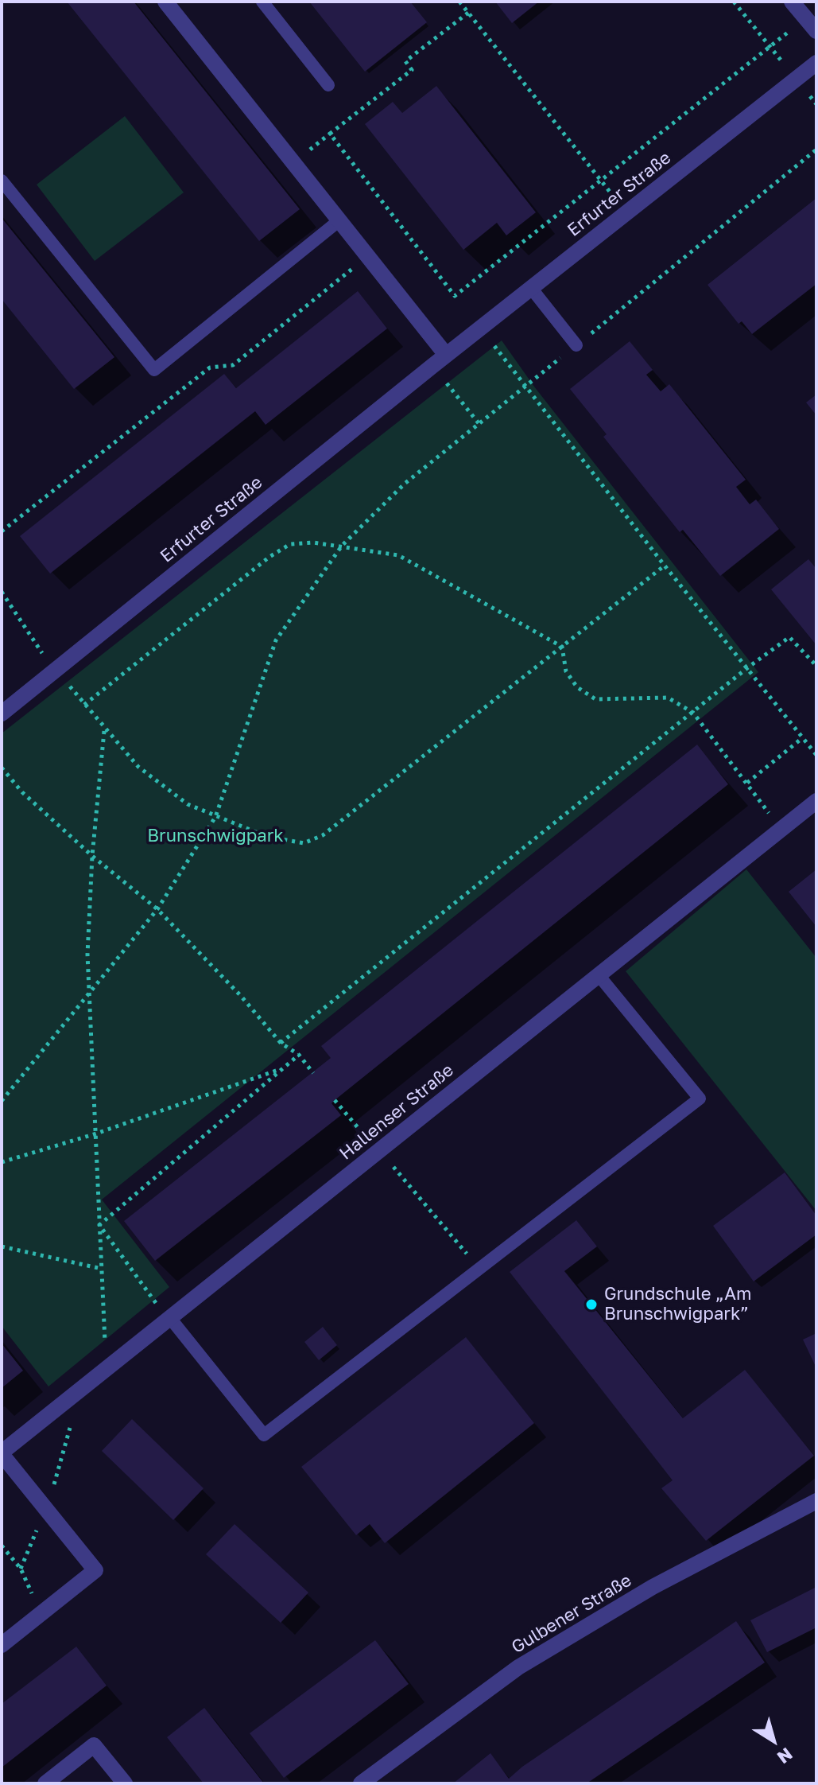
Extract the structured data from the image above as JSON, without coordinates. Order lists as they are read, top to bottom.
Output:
{
  "streets": {
    "street": ["Erfurter Straße", "Hallenser Straße", "Gulbener Straße"]
  },
  "parks": ["Brunschwigpark"],
  "places": ["Grundschule „Am Brunschwigpark”"],
  "north": "bottom right"
}
